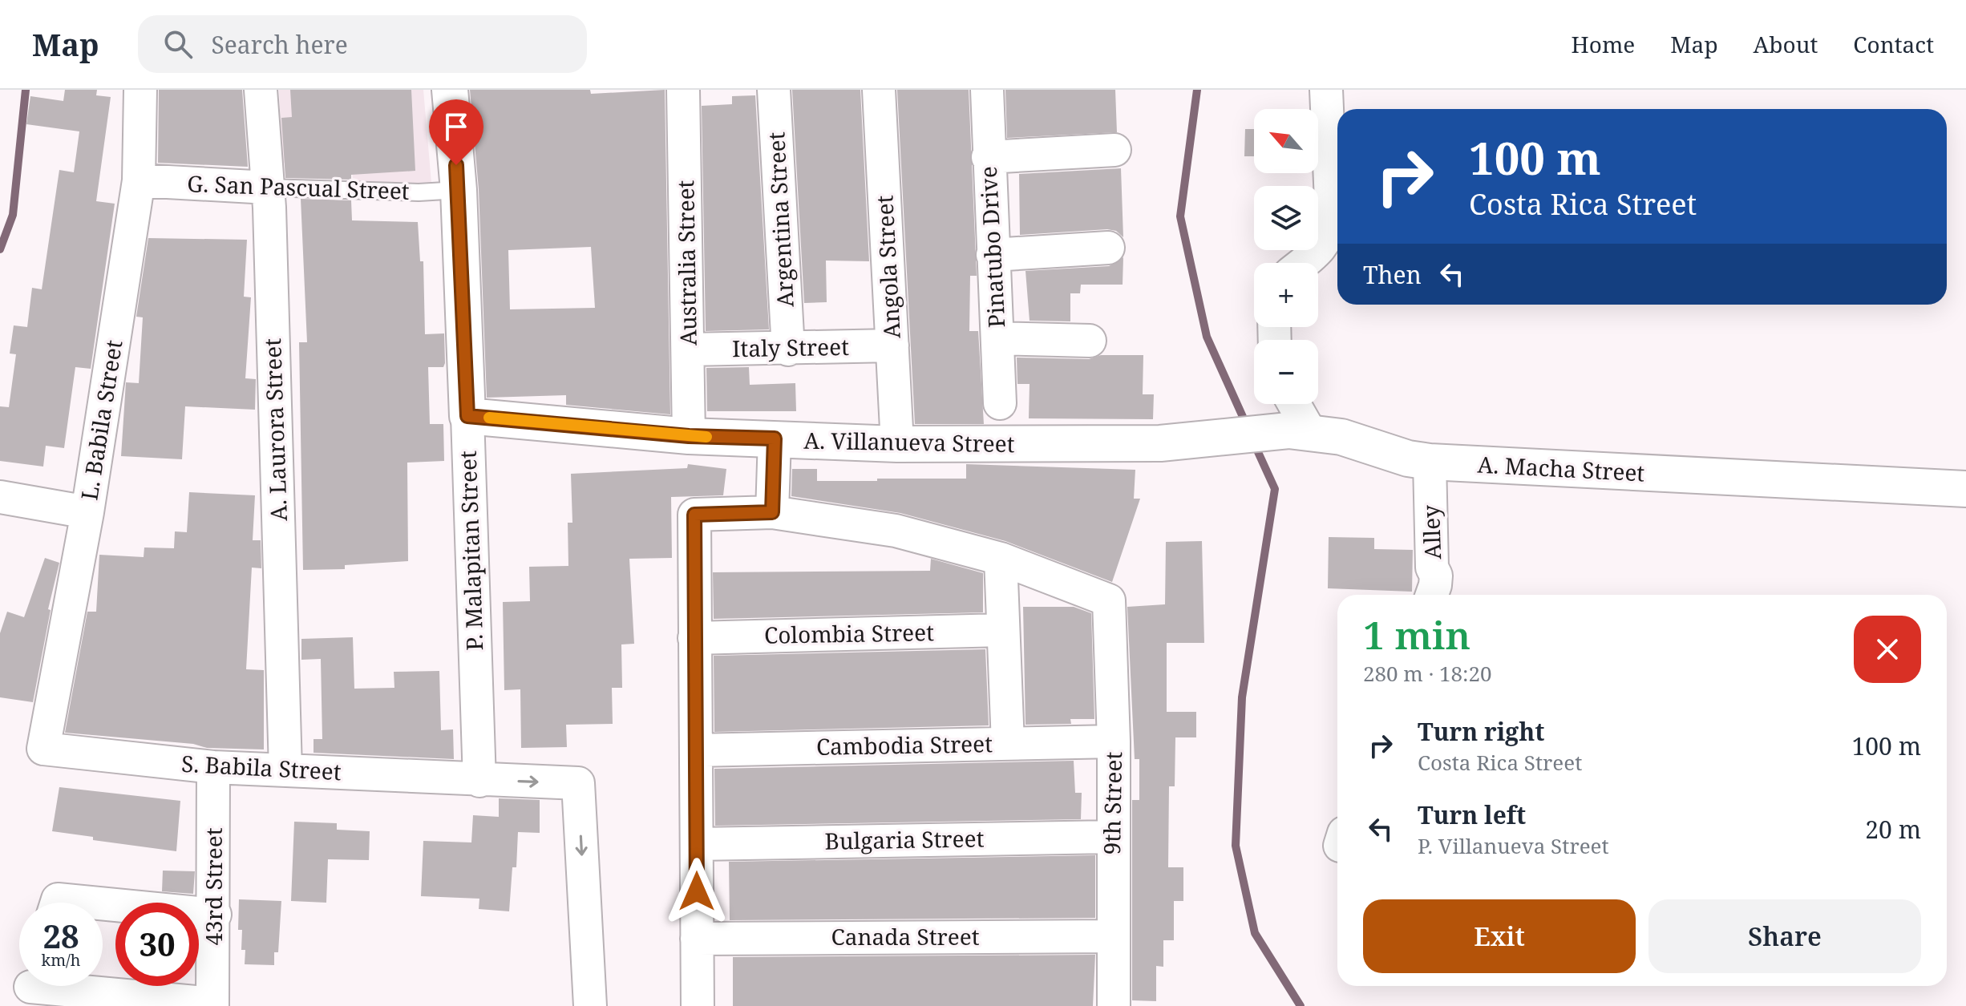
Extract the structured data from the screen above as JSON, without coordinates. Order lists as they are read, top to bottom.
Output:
{
  "streets": {
    "street": [
      "G. San Pascual Street",
      "Argentina Street",
      "Pinatubo Drive",
      "Australia Street",
      "Angola Street",
      "Italy Street",
      "L. Babila Street",
      "A. Laurora Street",
      "A. Villanueva Street",
      "A. Macha Street",
      "Alley",
      "P. Malapitan Street",
      "Colombia Street",
      "Cambodia Street",
      "S. Babila Street",
      "9th Street",
      "Bulgaria Street",
      "43rd Street",
      "Canada Street"
    ]
  },
  "crossings": [
    ["G. San Pascual Street", "L. Babila Street"],
    ["G. San Pascual Street", "A. Laurora Street"],
    ["G. San Pascual Street", "P. Malapitan Street"],
    ["Argentina Street", "Italy Street"],
    ["Australia Street", "Italy Street"],
    ["Australia Street", "A. Villanueva Street"],
    ["Angola Street", "Italy Street"],
    ["Angola Street", "A. Villanueva Street"],
    ["L. Babila Street", "S. Babila Street"],
    ["A. Laurora Street", "S. Babila Street"],
    ["A. Villanueva Street", "A. Macha Street"],
    ["A. Villanueva Street", "P. Malapitan Street"],
    ["A. Macha Street", "Alley"],
    ["P. Malapitan Street", "S. Babila Street"],
    ["Cambodia Street", "9th Street"],
    ["S. Babila Street", "43rd Street"],
    ["9th Street", "Bulgaria Street"],
    ["9th Street", "Canada Street"]
  ],
  "north": "top left",
  "page": {
    "header": "Map",
    "search": "Search here",
    "nav": [
      "Home",
      "Map",
      "About",
      "Contact"
    ],
    "map_buttons": ["+", "−"],
    "turn": ["100 m", "Costa Rica Street"],
    "then": "Then",
    "heading": ["1 min", "280 m · 18:20"],
    "list": [
      {
        "name": "Turn right",
        "note": "Costa Rica Street",
        "value": "100 m"
      },
      {
        "name": "Turn left",
        "note": "P. Villanueva Street",
        "value": "20 m"
      }
    ],
    "buttons": ["Exit", "Share"],
    "speed": "28 km/h",
    "limit": "30"
  }
}
